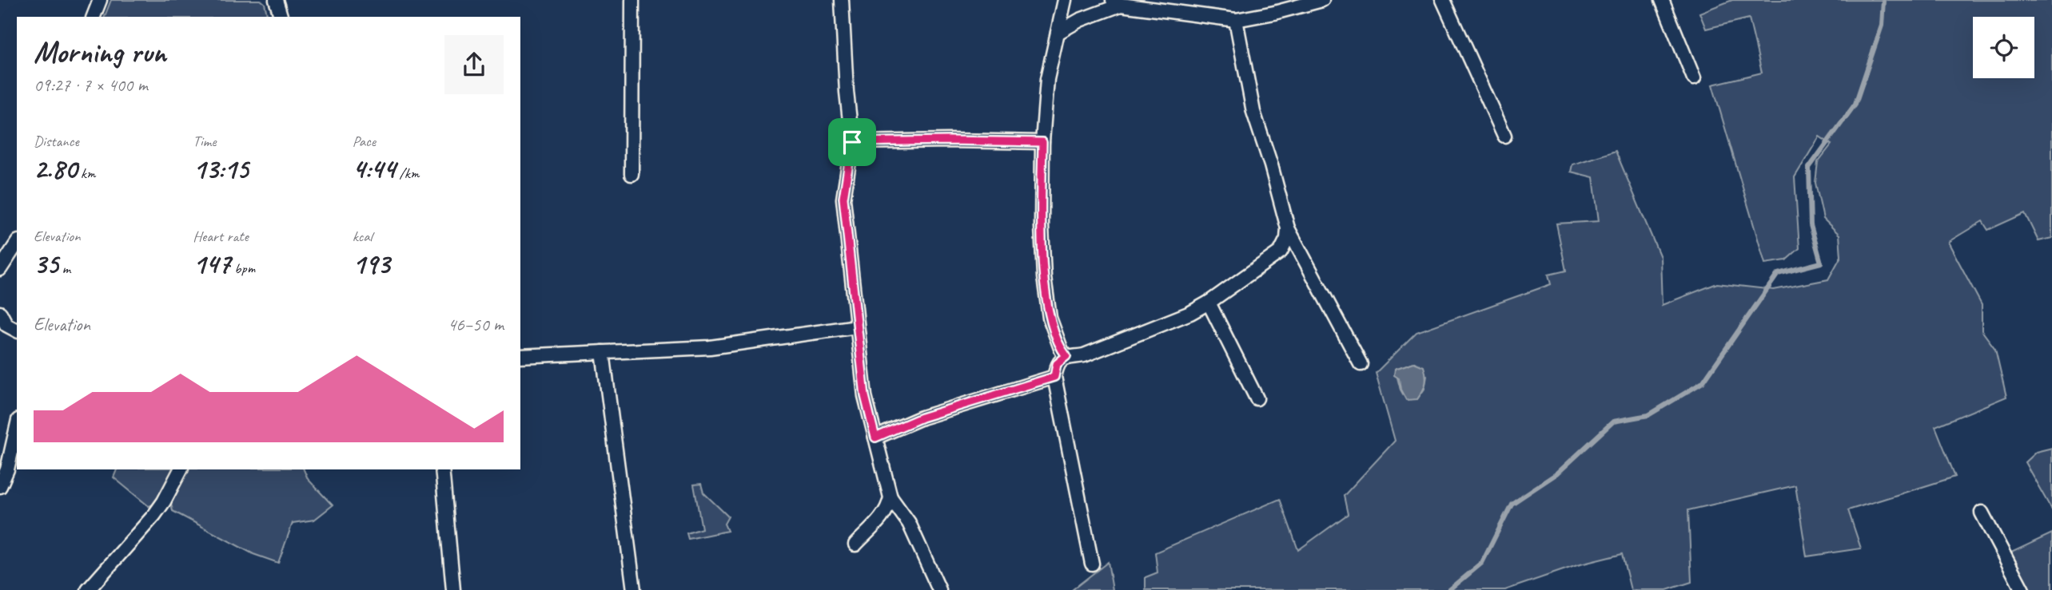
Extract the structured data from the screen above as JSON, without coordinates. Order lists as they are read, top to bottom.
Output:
{
  "page": {
    "heading": ["Morning run", "09:27 · 7 × 400 m"],
    "stats": [
      ["Distance", "2.80 km"],
      ["Time", "13:15"],
      ["Pace", "4:44 /km"],
      ["Elevation", "35 m"],
      ["Heart rate", "147 bpm"],
      ["kcal", "193"]
    ],
    "chart": ["Elevation", "46–50 m"]
  }
}
